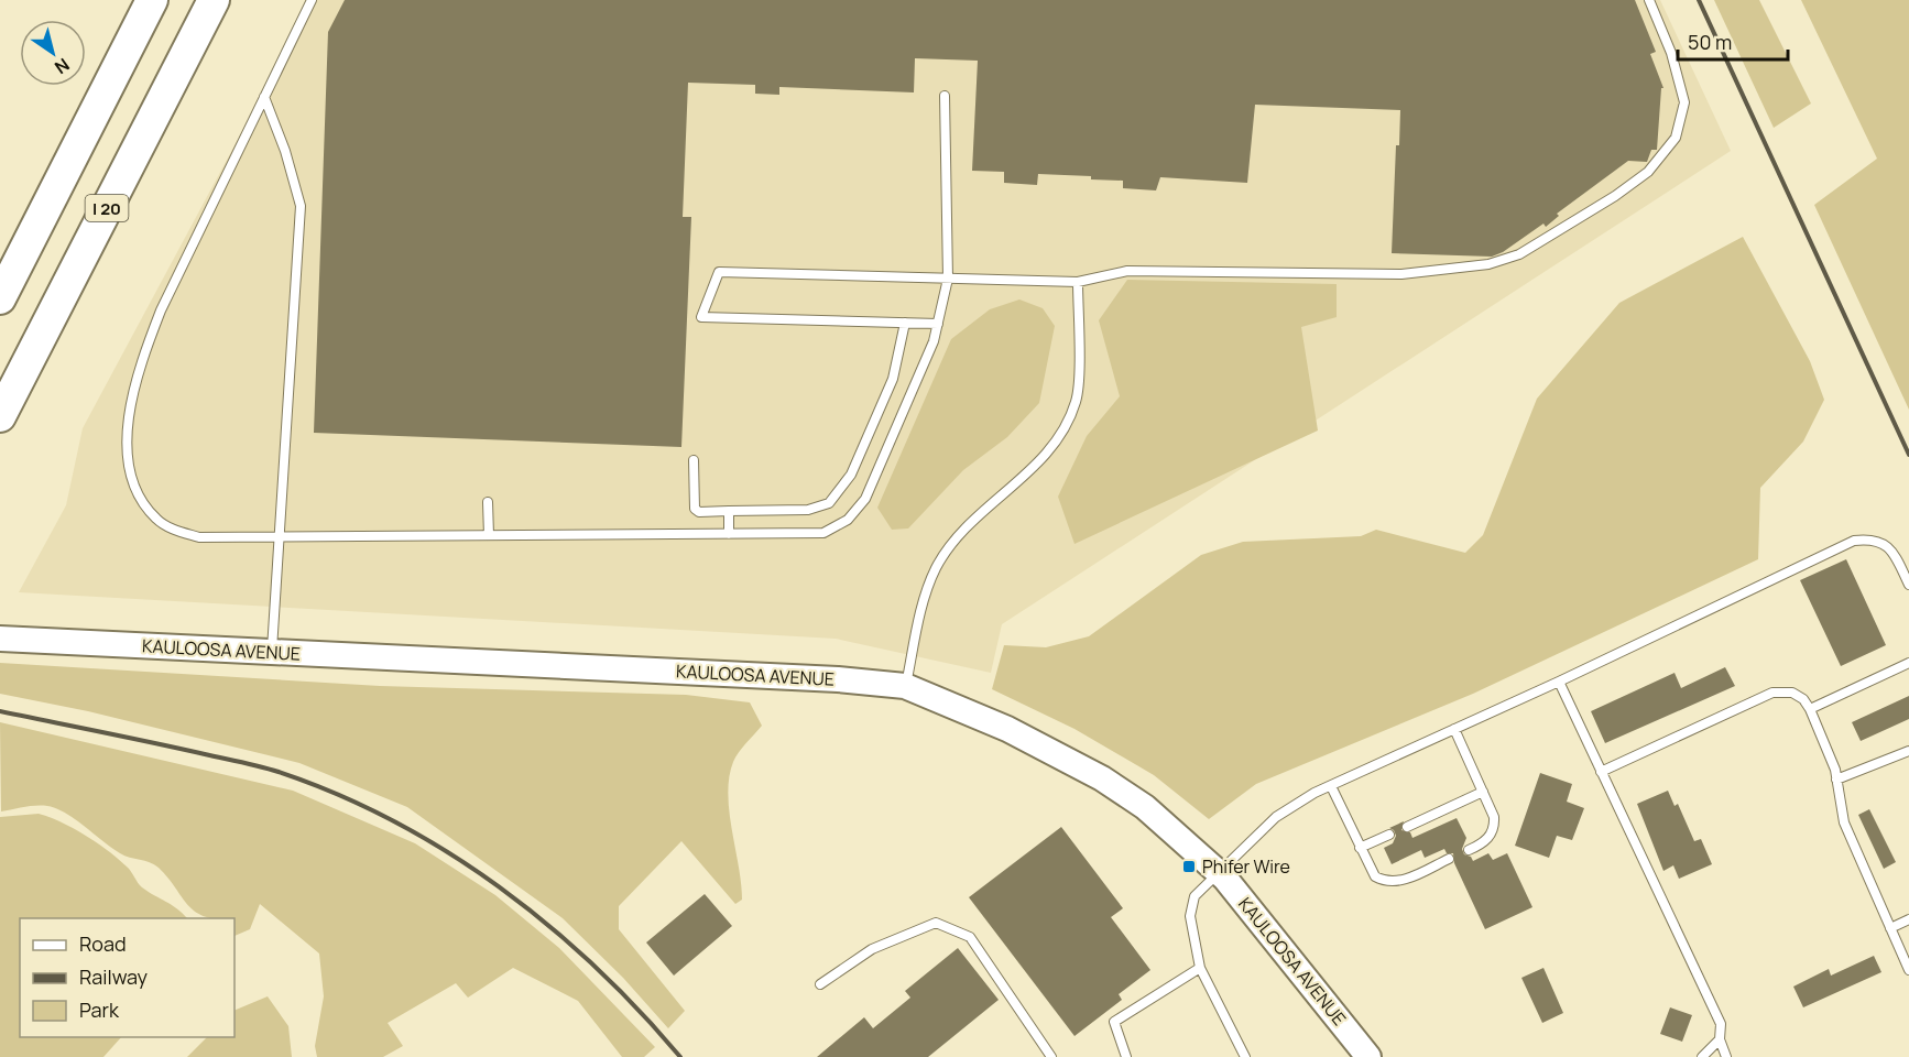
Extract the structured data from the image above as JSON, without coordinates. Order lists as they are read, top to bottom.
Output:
{
  "streets": {
    "highway": ["I 20"],
    "street": ["KAULOOSA AVENUE"]
  },
  "places": {
    "transit": ["Phifer Wire"]
  },
  "legend": ["Road", "Railway", "Park"],
  "scale_bar": "50 m",
  "north": "bottom right"
}
